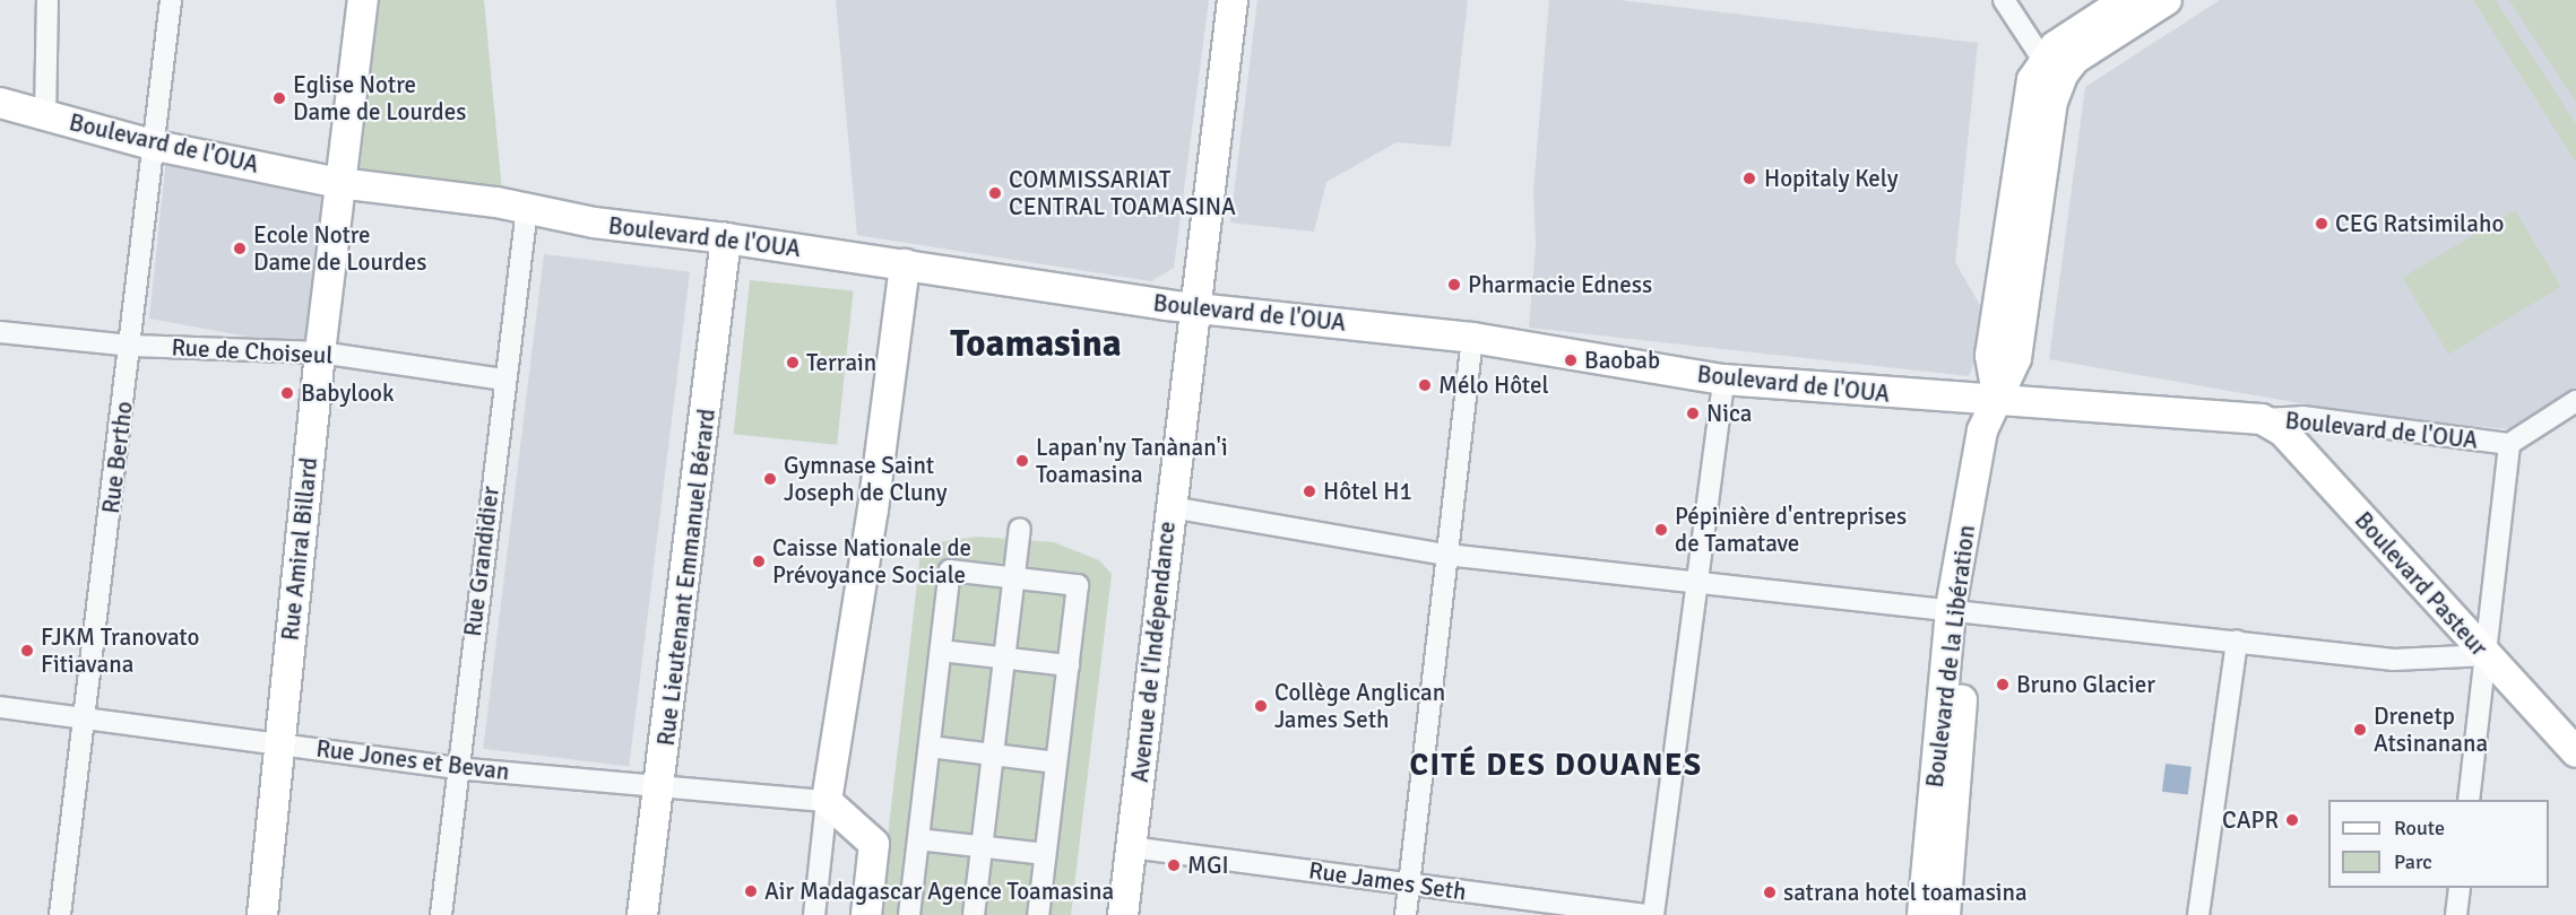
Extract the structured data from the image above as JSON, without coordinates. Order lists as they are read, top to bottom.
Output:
{
  "streets": {
    "main road": [
      "Boulevard de l'OUA",
      "Rue Amiral Billard",
      "Rue Lieutenant Emmanuel Bérard",
      "Boulevard Pasteur",
      "Avenue de l'Indépendance",
      "Boulevard de la Libération"
    ],
    "street": [
      "Rue de Choiseul",
      "Rue Bertho",
      "Rue Grandidier",
      "Rue Jones et Bevan",
      "Rue James Seth"
    ]
  },
  "crossings": [
    ["Boulevard de l'OUA", "Rue Bertho"],
    ["Boulevard de l'OUA", "Rue Amiral Billard"],
    ["Boulevard de l'OUA", "Rue Grandidier"],
    ["Boulevard de l'OUA", "Rue Lieutenant Emmanuel Bérard"],
    ["Boulevard de l'OUA", "Boulevard Pasteur"],
    ["Boulevard de l'OUA", "Avenue de l'Indépendance"],
    ["Boulevard de l'OUA", "Boulevard de la Libération"],
    ["Rue de Choiseul", "Rue Bertho"],
    ["Rue de Choiseul", "Rue Amiral Billard"],
    ["Rue de Choiseul", "Rue Grandidier"],
    ["Rue Bertho", "Rue Jones et Bevan"],
    ["Rue Amiral Billard", "Rue Jones et Bevan"],
    ["Rue Grandidier", "Rue Jones et Bevan"],
    ["Rue Lieutenant Emmanuel Bérard", "Rue Jones et Bevan"],
    ["Avenue de l'Indépendance", "Rue James Seth"]
  ],
  "districts": ["Toamasina", "CITÉ DES DOUANES"],
  "places": [
    "Eglise Notre Dame de Lourdes",
    "Hopitaly Kely",
    "COMMISSARIAT CENTRAL TOAMASINA",
    "CEG Ratsimilaho",
    "Ecole Notre Dame de Lourdes",
    "Pharmacie Edness",
    "Baobab",
    "Terrain",
    "Mélo Hôtel",
    "Babylook",
    "Nica",
    "Lapan'ny Tanànan'i Toamasina",
    "Gymnase Saint Joseph de Cluny",
    "Hôtel H1",
    "Pépinière d'entreprises de Tamatave",
    "Caisse Nationale de Prévoyance Sociale",
    "FJKM Tranovato Fitiavana",
    "Bruno Glacier",
    "Collège Anglican James Seth",
    "Drenetp Atsinanana",
    "CAPR",
    "MGI",
    "Air Madagascar Agence Toamasina",
    "satrana hotel toamasina"
  ],
  "legend": ["Route", "Parc"]
}
